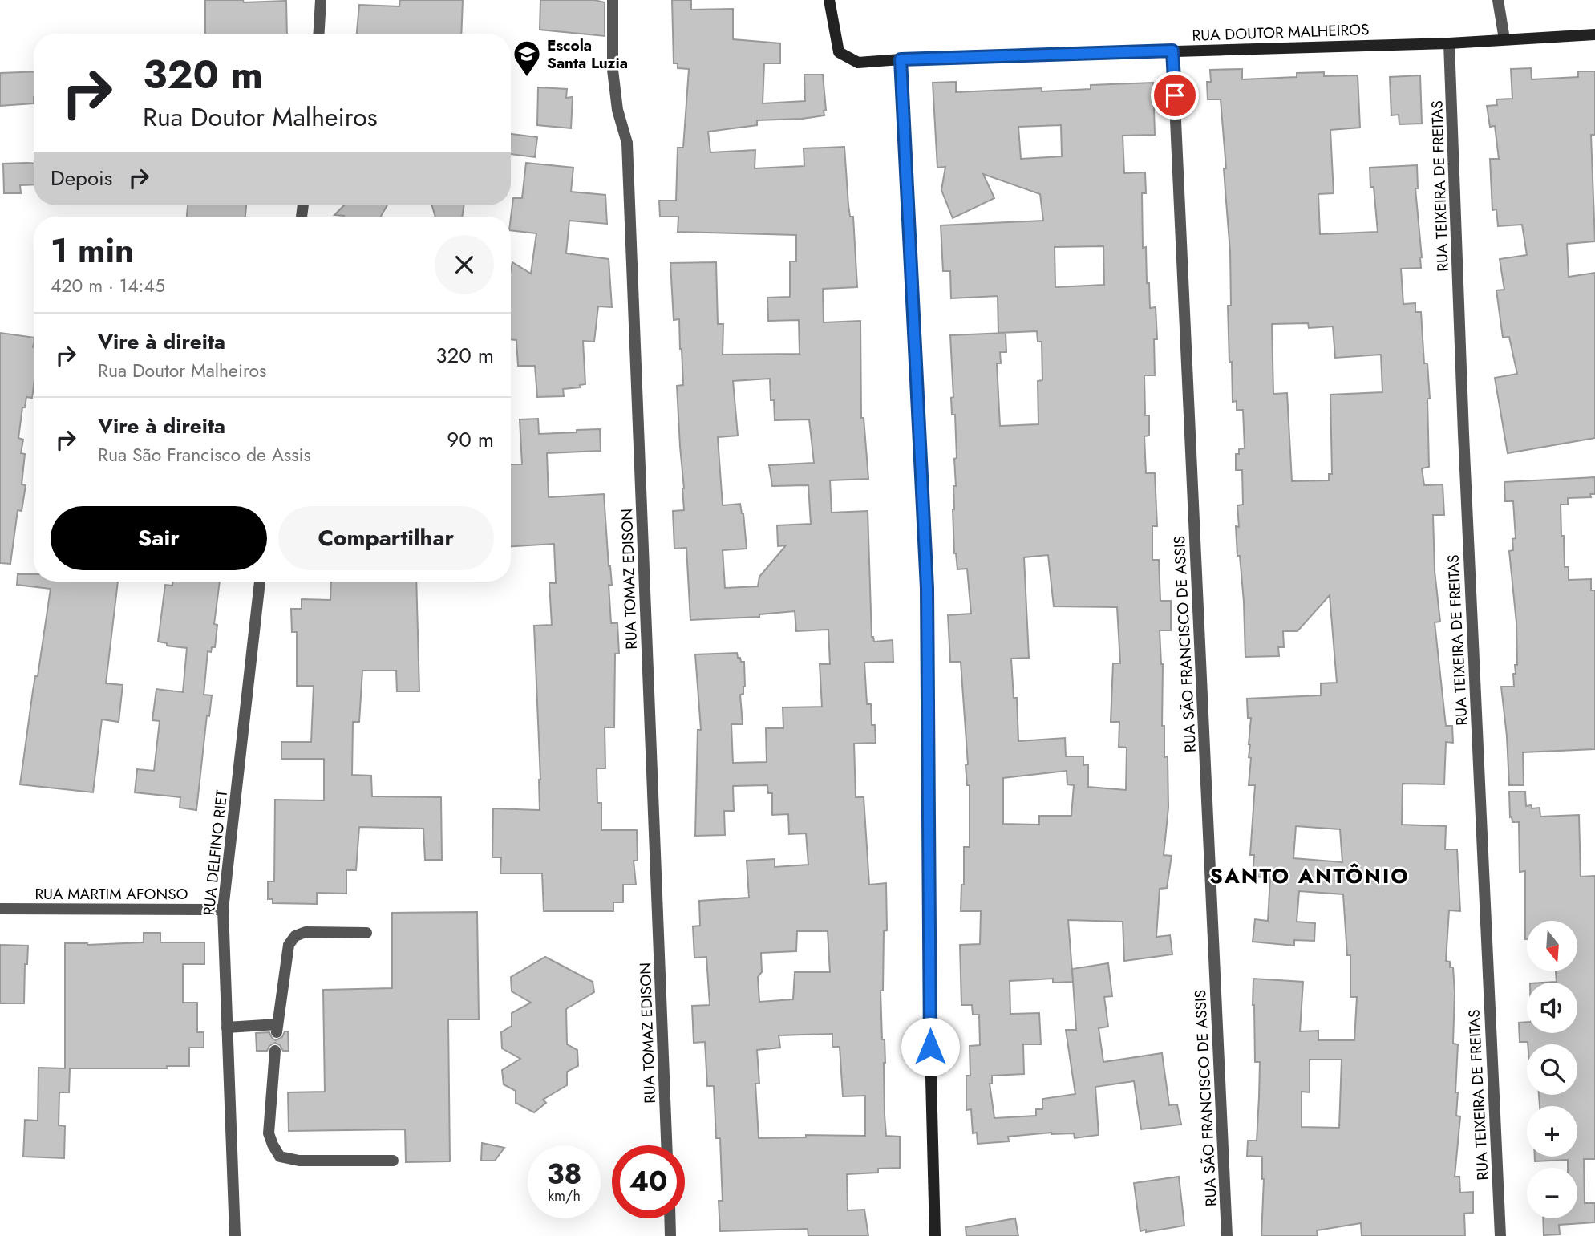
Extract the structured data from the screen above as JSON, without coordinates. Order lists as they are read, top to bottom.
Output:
{
  "streets": {
    "street": [
      "RUA DOUTOR MALHEIROS",
      "RUA TEIXEIRA DE FREITAS",
      "RUA TOMAZ EDISON",
      "RUA SÃO FRANCISCO DE ASSIS",
      "RUA DELFINO RIET",
      "RUA MARTIM AFONSO"
    ]
  },
  "crossings": [
    ["RUA DOUTOR MALHEIROS", "RUA TEIXEIRA DE FREITAS"],
    ["RUA DOUTOR MALHEIROS", "RUA SÃO FRANCISCO DE ASSIS"],
    ["RUA DELFINO RIET", "RUA MARTIM AFONSO"]
  ],
  "districts": ["SANTO ANTÔNIO"],
  "places": {
    "school or university": ["Escola Santa Luzia"]
  },
  "north": "bottom",
  "page": {
    "turn": ["320 m", "Rua Doutor Malheiros"],
    "then": "Depois",
    "heading": ["1 min", "420 m · 14:45"],
    "list": [
      {
        "name": "Vire à direita",
        "note": "Rua Doutor Malheiros",
        "value": "320 m"
      },
      {
        "name": "Vire à direita",
        "note": "Rua São Francisco de Assis",
        "value": "90 m"
      }
    ],
    "buttons": ["Sair", "Compartilhar"],
    "map_buttons": ["+", "−"],
    "speed": "38 km/h",
    "limit": "40"
  }
}
